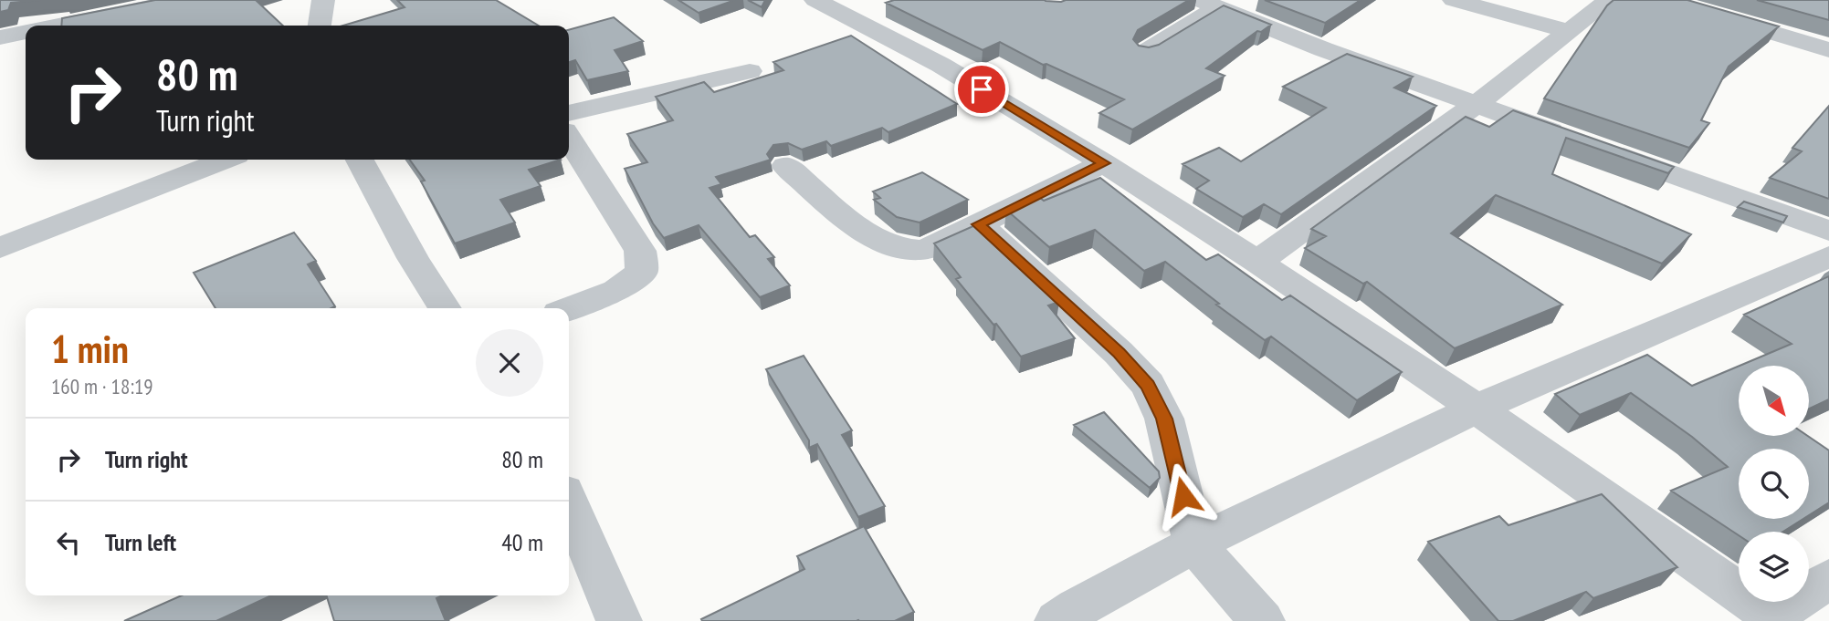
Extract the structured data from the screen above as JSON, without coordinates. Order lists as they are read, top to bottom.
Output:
{
  "north": "bottom right",
  "page": {
    "turn": ["80 m", "Turn right"],
    "heading": ["1 min", "160 m · 18:19"],
    "list": [
      {
        "name": "Turn right",
        "value": "80 m"
      },
      {
        "name": "Turn left",
        "value": "40 m"
      }
    ]
  }
}
